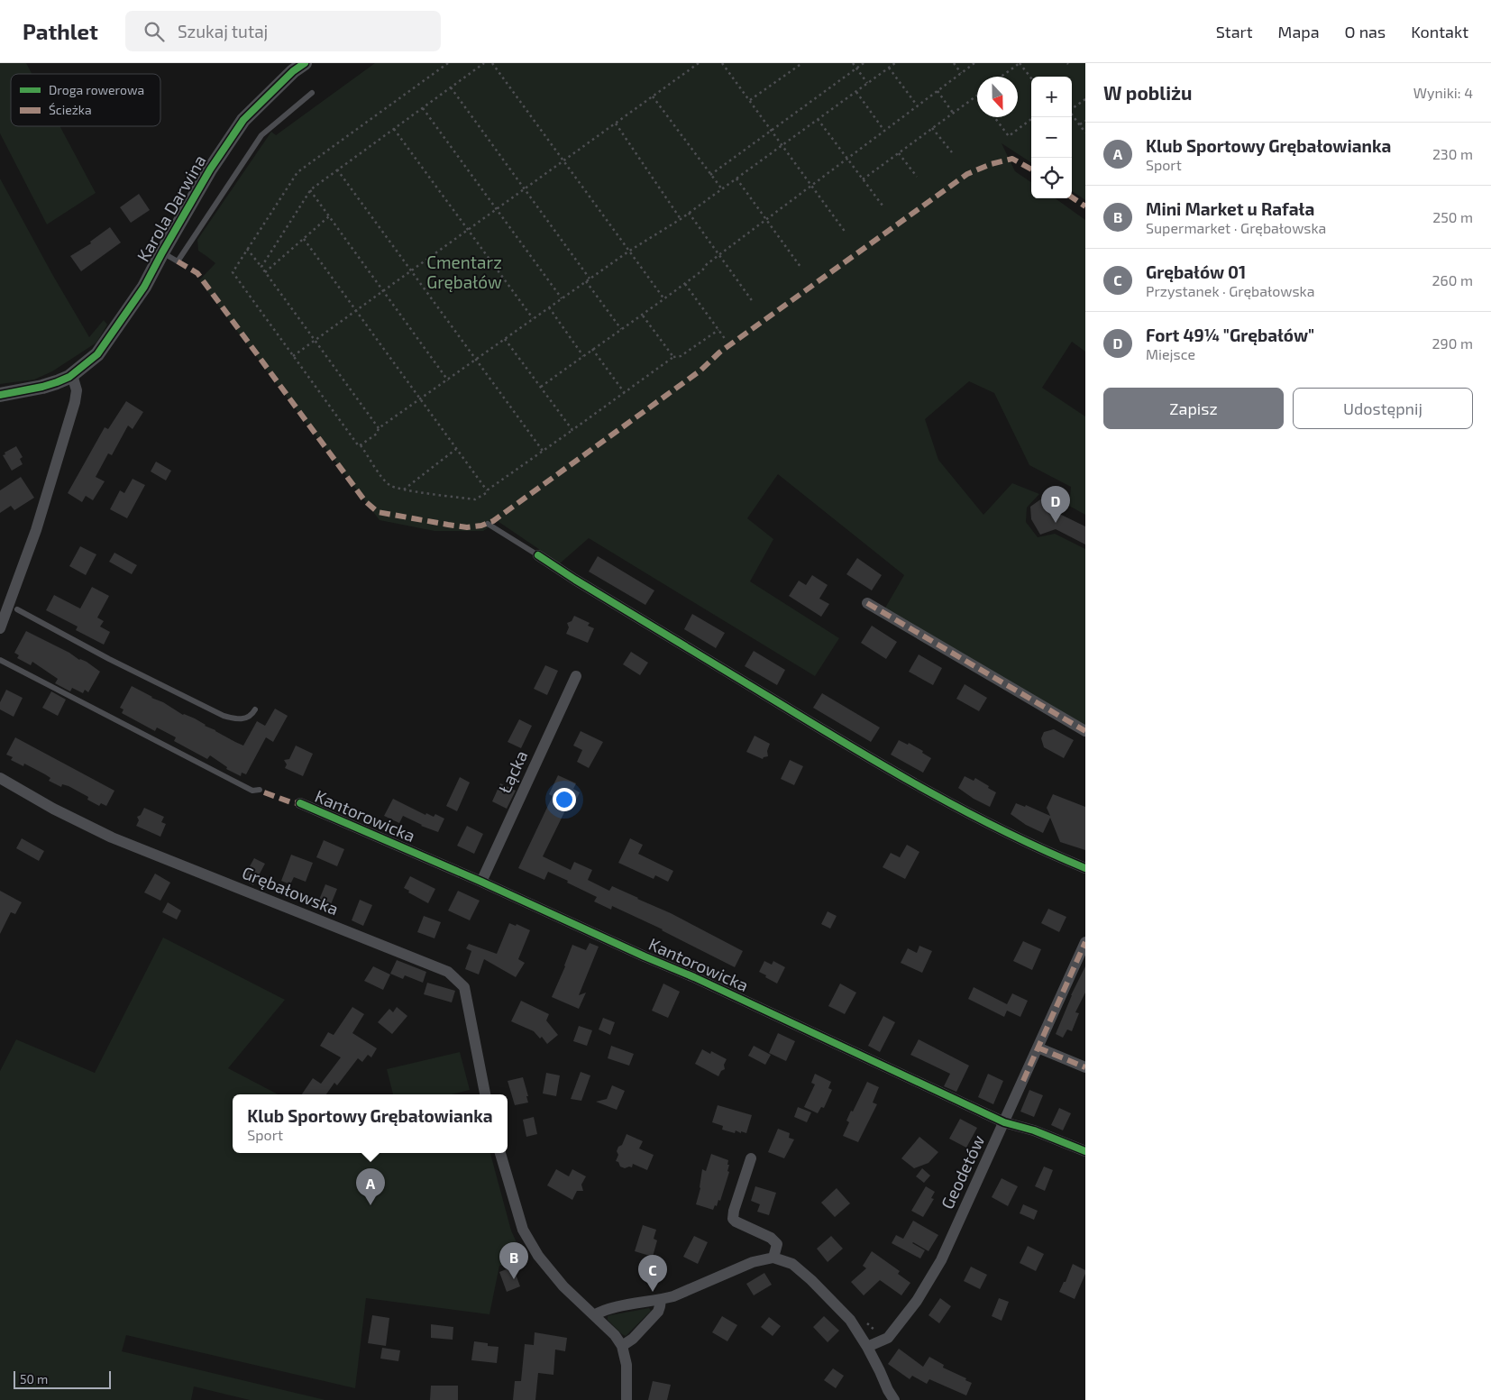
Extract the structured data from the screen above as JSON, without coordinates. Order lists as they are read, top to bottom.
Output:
{
  "streets": {
    "street": [
      "Karola Darwina",
      "Łącka",
      "Kantorowicka",
      "Grębałowska",
      "Geodetów"
    ]
  },
  "crossings": [
    ["Łącka", "Kantorowicka"],
    ["Kantorowicka", "Geodetów"]
  ],
  "parks": ["Cmentarz Grębałów"],
  "legend": ["Droga rowerowa", "Ścieżka"],
  "scale_bar": "50 m",
  "north": "bottom",
  "page": {
    "header": "Pathlet",
    "search": "Szukaj tutaj",
    "nav": [
      "Start",
      "Mapa",
      "O nas",
      "Kontakt"
    ],
    "heading": ["W pobliżu", "Wyniki: 4"],
    "map_buttons": ["+", "−"],
    "list": [
      {
        "mark": "A",
        "name": "Klub Sportowy Grębałowianka",
        "note": "Sport",
        "value": "230 m"
      },
      {
        "mark": "B",
        "name": "Mini Market u Rafała",
        "note": "Supermarket · Grębałowska",
        "value": "250 m"
      },
      {
        "mark": "C",
        "name": "Grębałów 01",
        "note": "Przystanek · Grębałowska",
        "value": "260 m"
      },
      {
        "mark": "D",
        "name": "Fort 49¼ \"Grębałów\"",
        "note": "Miejsce",
        "value": "290 m"
      }
    ],
    "buttons": ["Zapisz", "Udostępnij"],
    "pins": [
      "D",
      "A",
      "B",
      "C"
    ],
    "popup": ["Klub Sportowy Grębałowianka", "Sport"],
    "scale": "50 m"
  }
}
